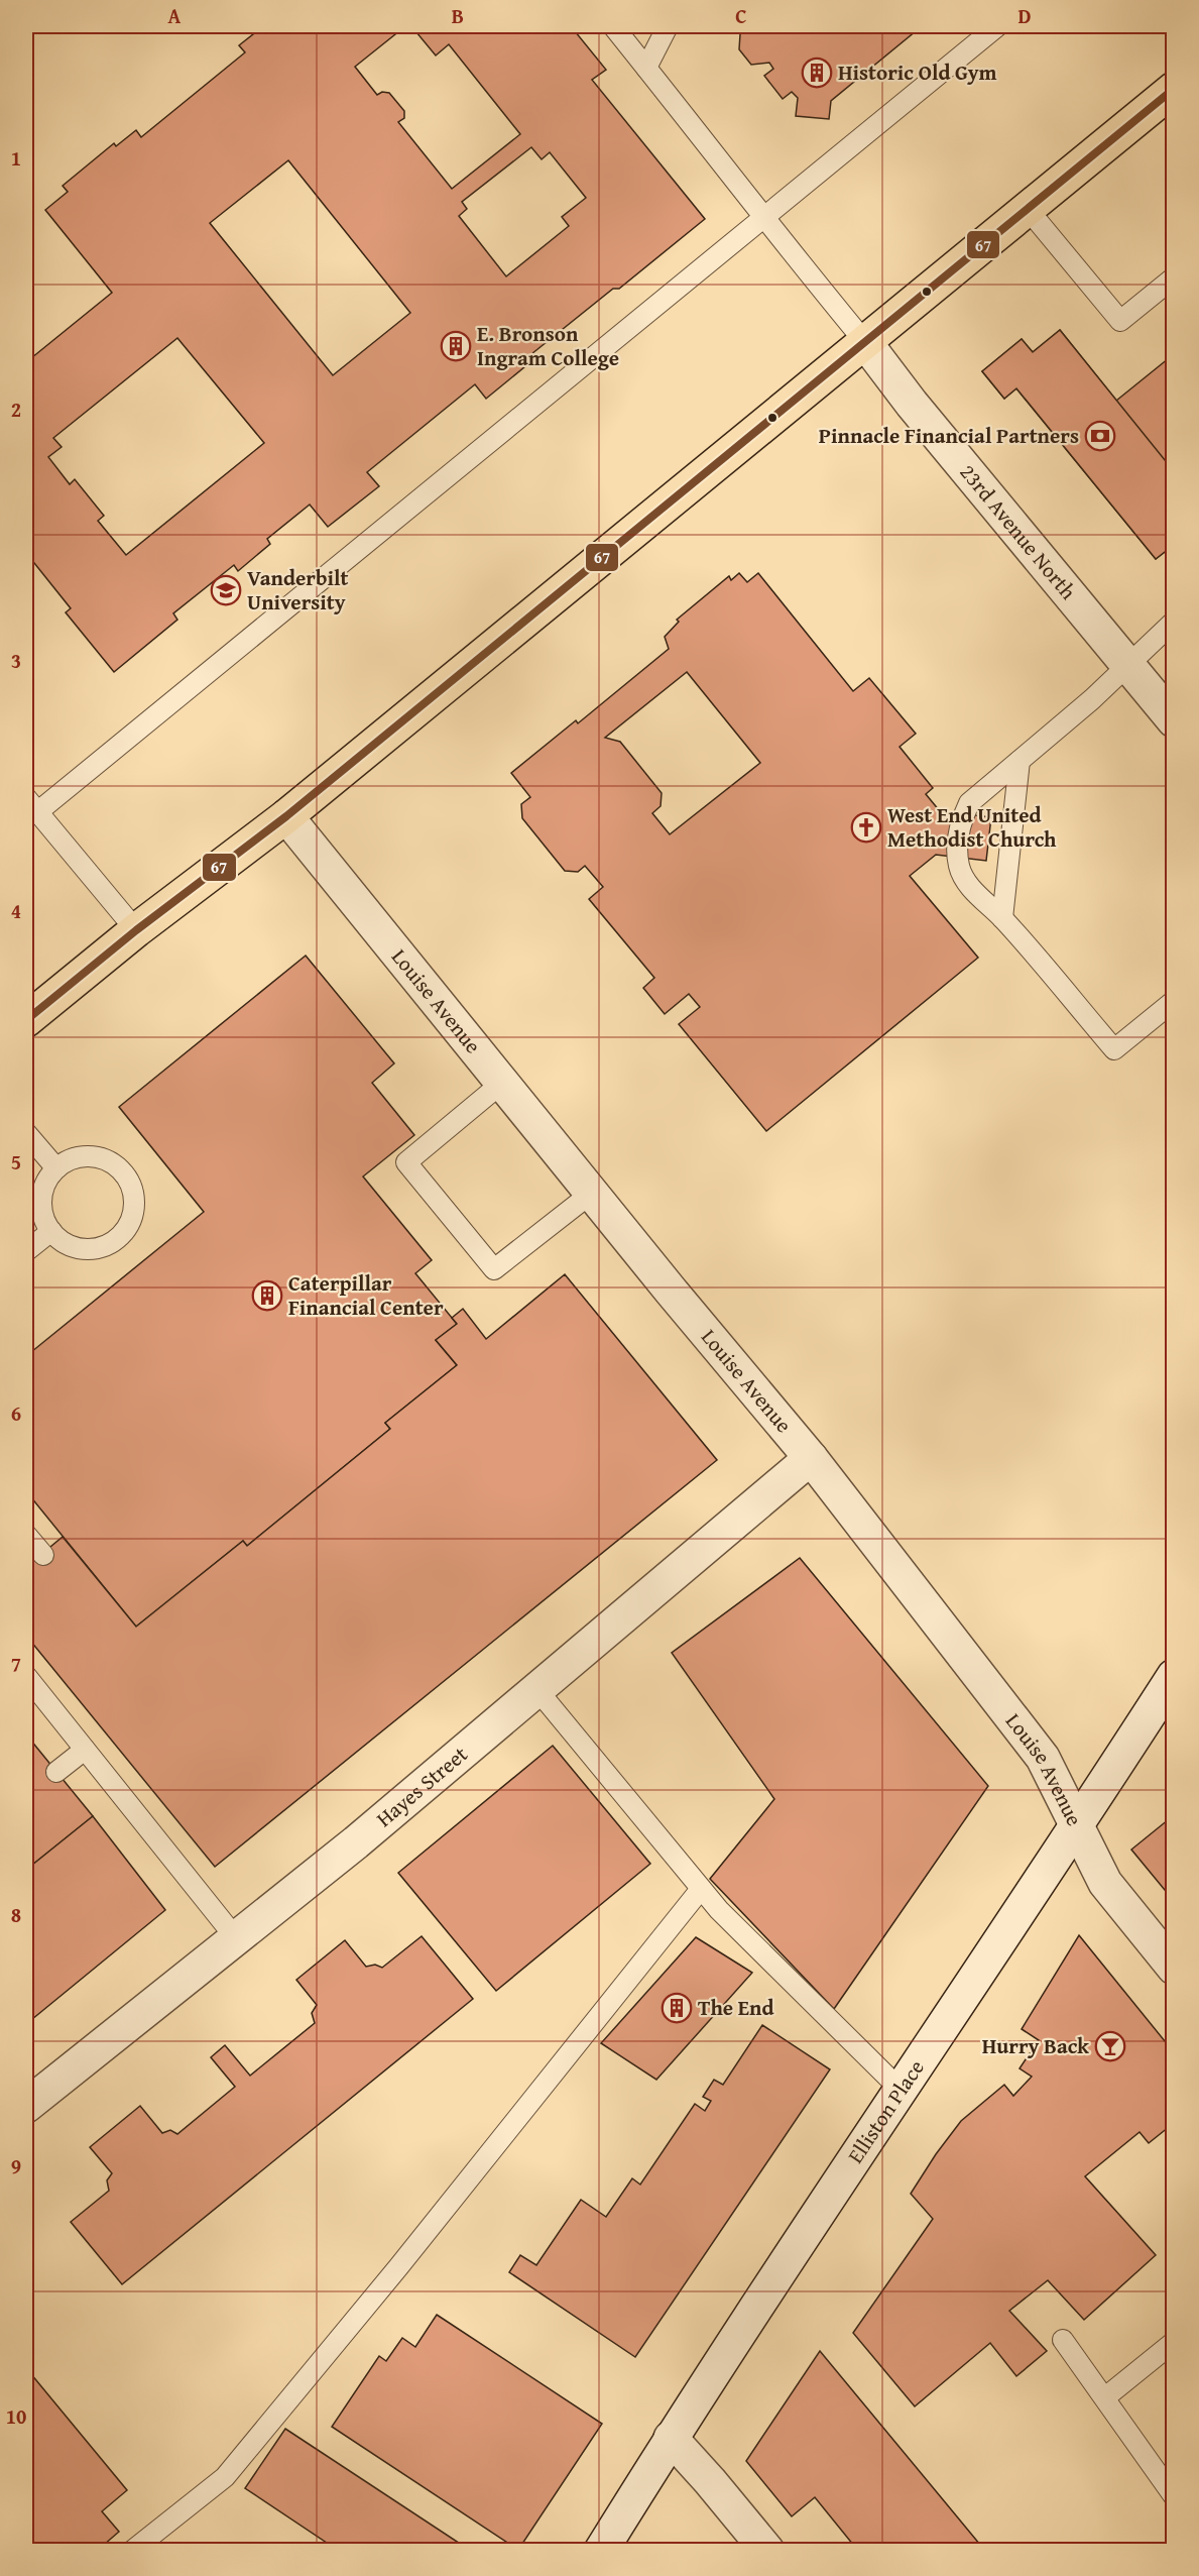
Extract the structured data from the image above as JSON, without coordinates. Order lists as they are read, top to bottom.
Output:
{
  "streets": {
    "street": [
      "23rd Avenue North",
      "Louise Avenue",
      "Hayes Street",
      "Elliston Place"
    ]
  },
  "crossings": [
    ["Louise Avenue", "Hayes Street"],
    ["Louise Avenue", "Elliston Place"]
  ],
  "places": {
    "building": [
      "Historic Old Gym",
      "E. Bronson Ingram College",
      "Caterpillar Financial Center",
      "The End"
    ],
    "bank": ["Pinnacle Financial Partners"],
    "school or university": ["Vanderbilt University"],
    "church": ["West End United Methodist Church"],
    "bar": ["Hurry Back"]
  },
  "lines": ["transit line 67"],
  "grid": {
    "columns": [
      "A",
      "B",
      "C",
      "D"
    ],
    "rows": [
      "1",
      "2",
      "3",
      "4",
      "5",
      "6",
      "7",
      "8",
      "9",
      "10"
    ]
  }
}
